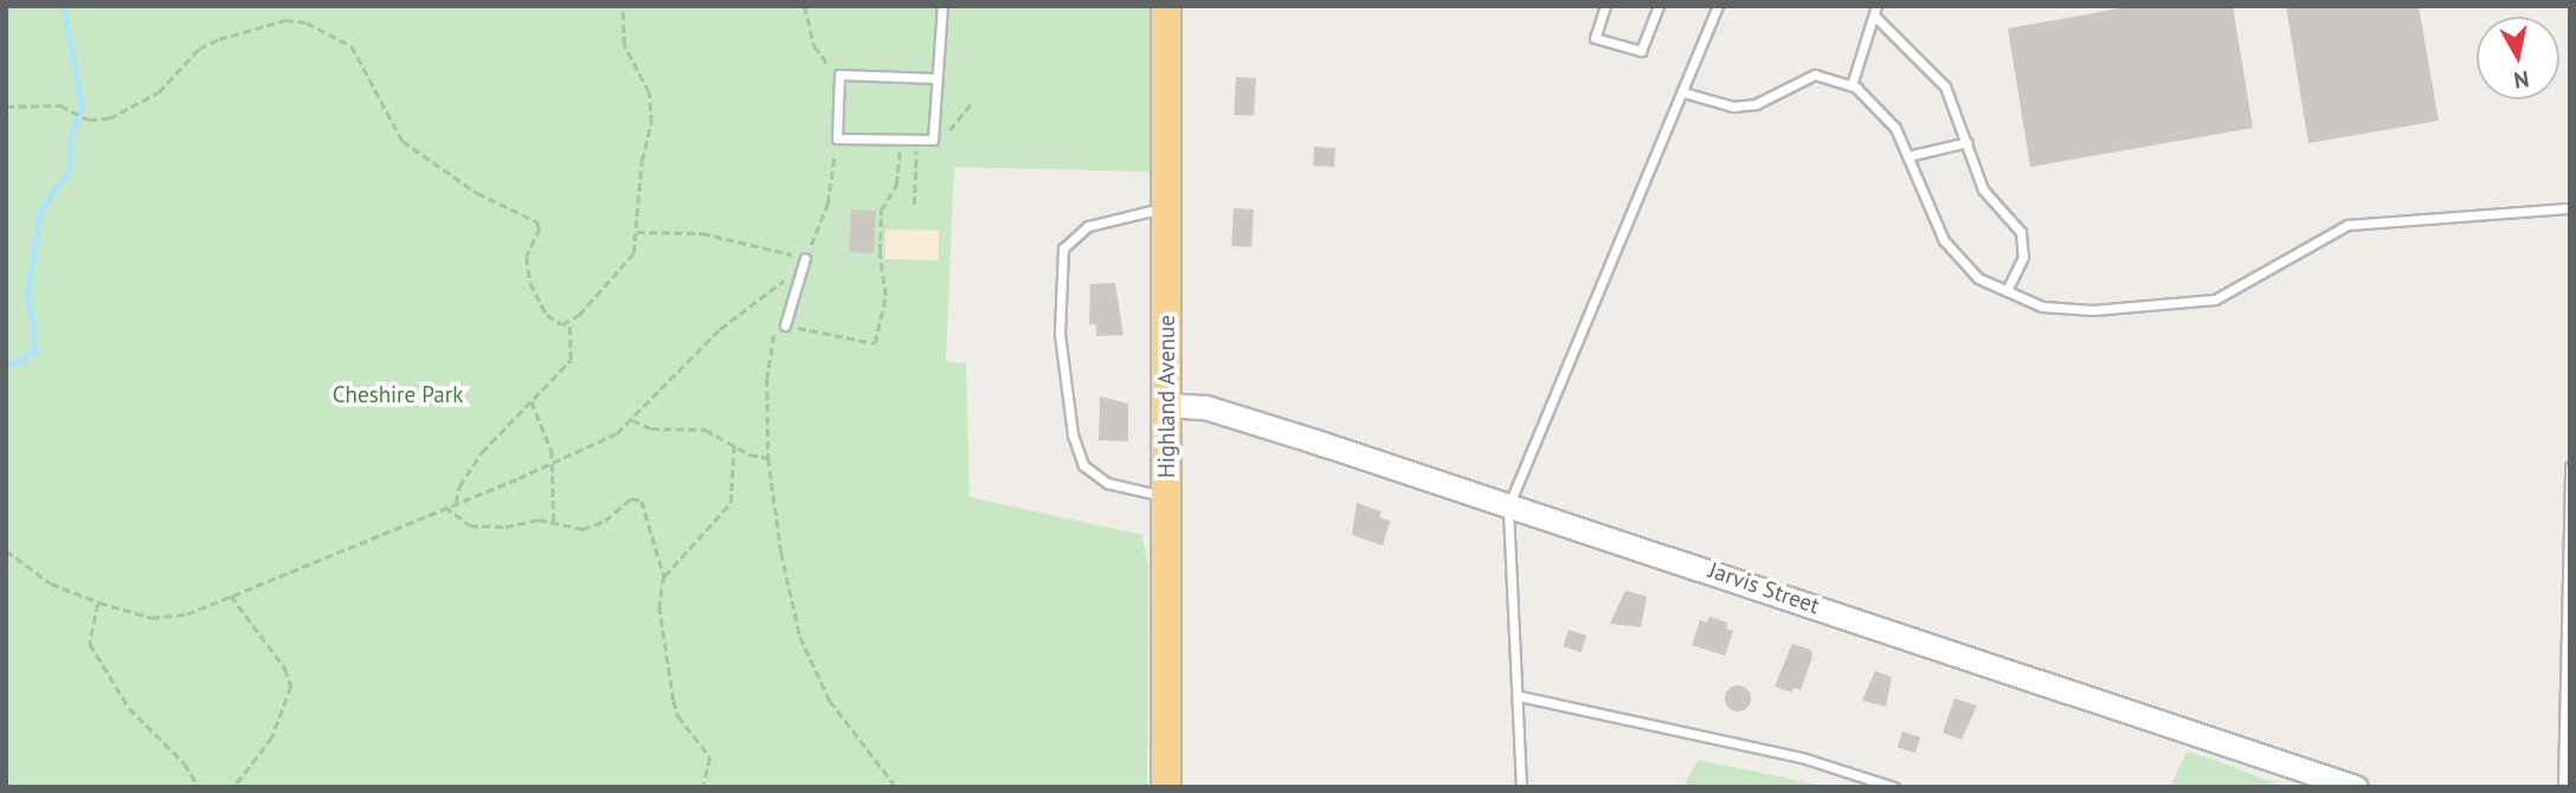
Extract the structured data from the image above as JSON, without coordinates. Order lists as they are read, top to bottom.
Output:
{
  "streets": {
    "highway": ["Highland Avenue"],
    "street": ["Jarvis Street"]
  },
  "crossings": [
    ["Highland Avenue", "Jarvis Street"]
  ],
  "parks": ["Cheshire Park"],
  "north": "bottom"
}
